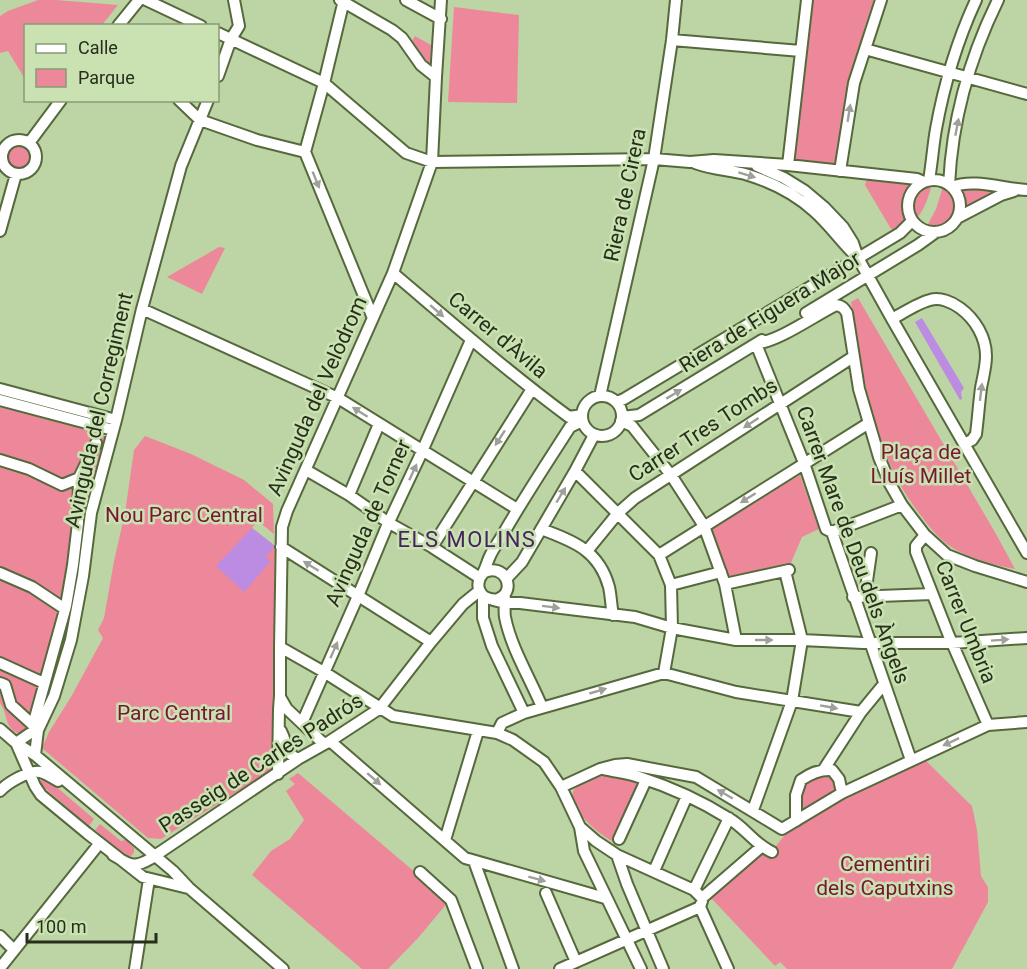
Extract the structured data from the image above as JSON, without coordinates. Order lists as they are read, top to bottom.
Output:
{
  "streets": {
    "street": [
      "Riera de Cirera",
      "Riera de Figuera Major",
      "Carrer d'Àvila",
      "Avinguda del Velòdrom",
      "Avinguda del Corregiment",
      "Carrer Tres Tombs",
      "Avinguda de Torner",
      "Carrer Mare de Deu dels Àngels",
      "Carrer Umbria",
      "Passeig de Carles Padrós"
    ]
  },
  "crossings": [
    ["Riera de Cirera", "Riera de Figuera Major"],
    ["Riera de Cirera", "Carrer d'Àvila"],
    ["Riera de Figuera Major", "Carrer d'Àvila"],
    ["Riera de Figuera Major", "Carrer Mare de Deu dels Àngels"],
    ["Carrer d'Àvila", "Avinguda del Velòdrom"],
    ["Carrer d'Àvila", "Avinguda de Torner"],
    ["Avinguda del Velòdrom", "Passeig de Carles Padrós"],
    ["Carrer Tres Tombs", "Carrer Mare de Deu dels Àngels"]
  ],
  "one_way": ["Carrer d'Àvila"],
  "districts": ["ELS MOLINS"],
  "parks": [
    "Plaça de Lluís Millet",
    "Nou Parc Central",
    "Parc Central",
    "Cementiri dels Caputxins"
  ],
  "legend": ["Calle", "Parque"],
  "scale_bar": "100 m"
}
